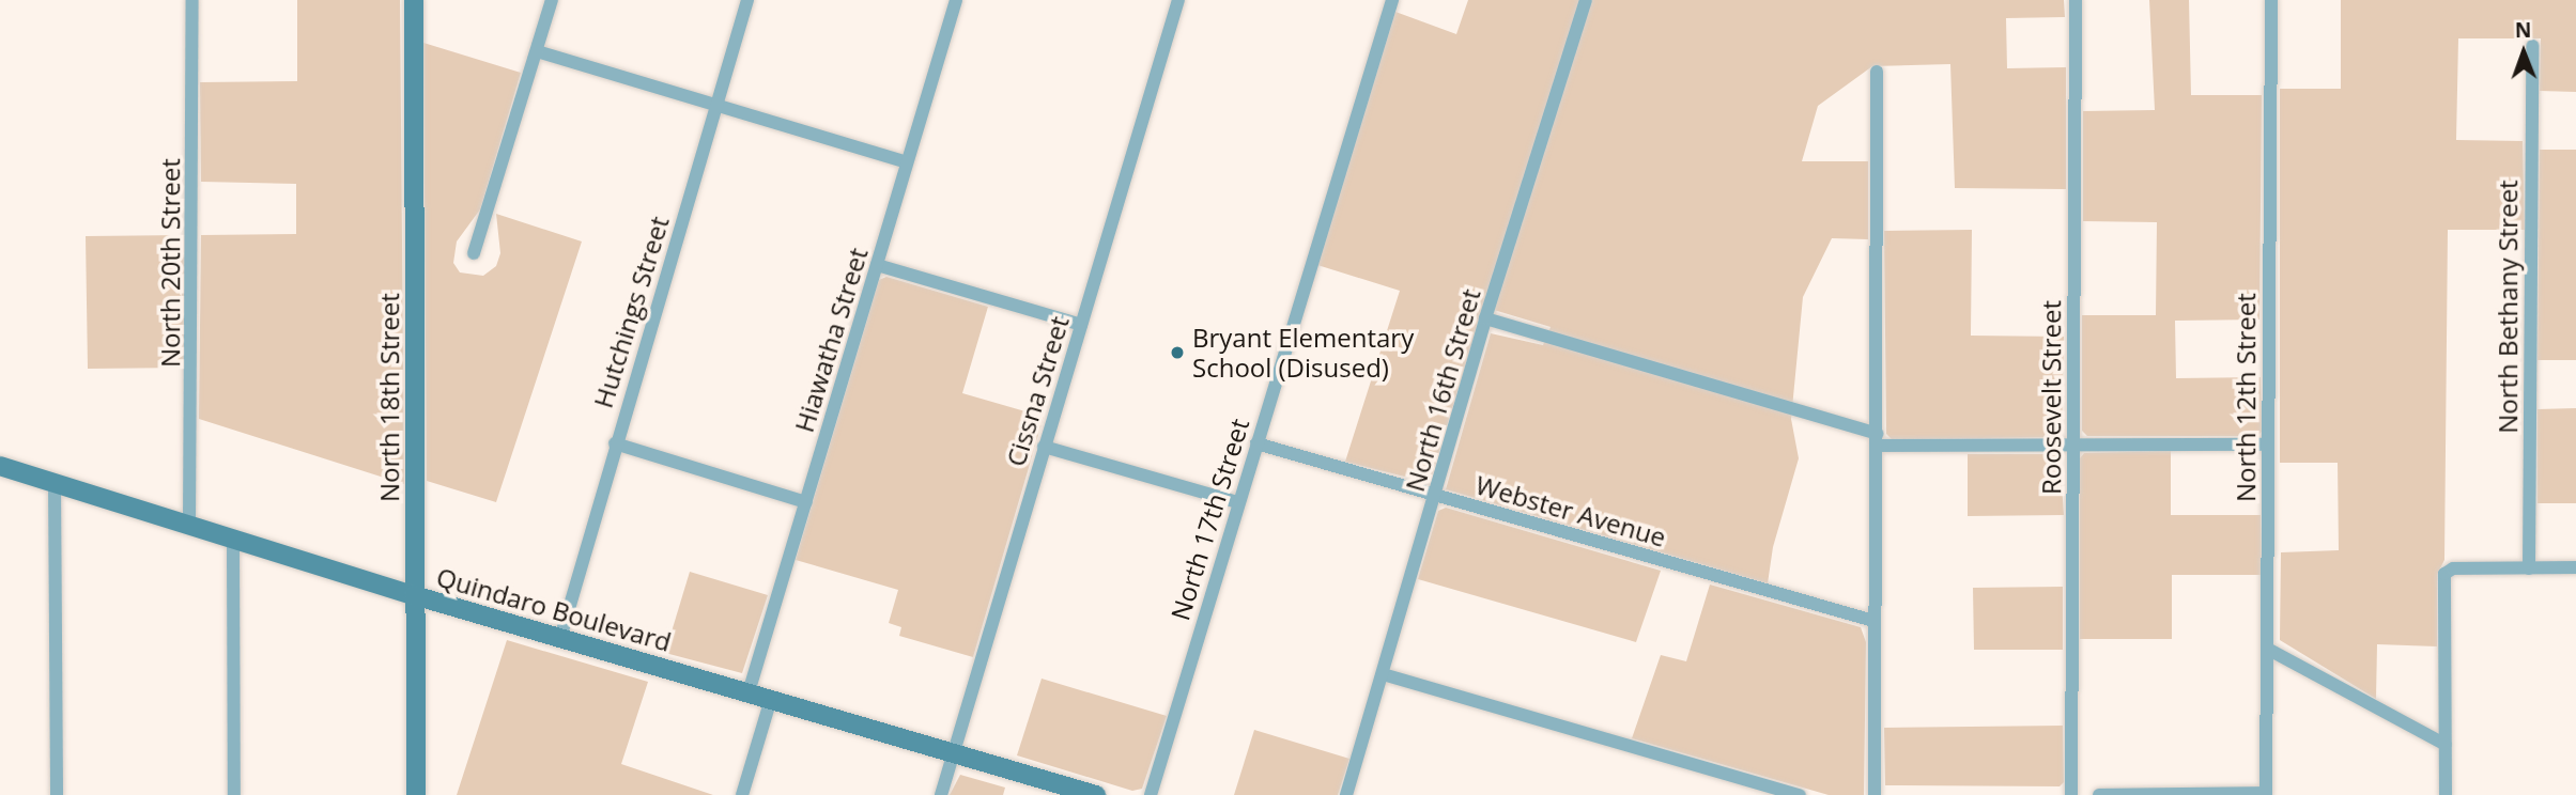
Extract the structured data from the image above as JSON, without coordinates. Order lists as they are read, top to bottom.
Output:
{
  "streets": {
    "main road": ["North 18th Street", "Quindaro Boulevard"],
    "street": [
      "North 20th Street",
      "North Bethany Street",
      "Hutchings Street",
      "Hiawatha Street",
      "North 16th Street",
      "Cissna Street",
      "Roosevelt Street",
      "North 12th Street",
      "Webster Avenue",
      "North 17th Street"
    ]
  },
  "crossings": [
    ["North 20th Street", "Quindaro Boulevard"],
    ["Hutchings Street", "Quindaro Boulevard"],
    ["Hiawatha Street", "Quindaro Boulevard"],
    ["North 16th Street", "Webster Avenue"],
    ["Cissna Street", "Quindaro Boulevard"],
    ["North 18th Street", "Quindaro Boulevard"],
    ["Webster Avenue", "North 17th Street"]
  ],
  "places": ["Bryant Elementary School (Disused)"],
  "north": "top"
}
